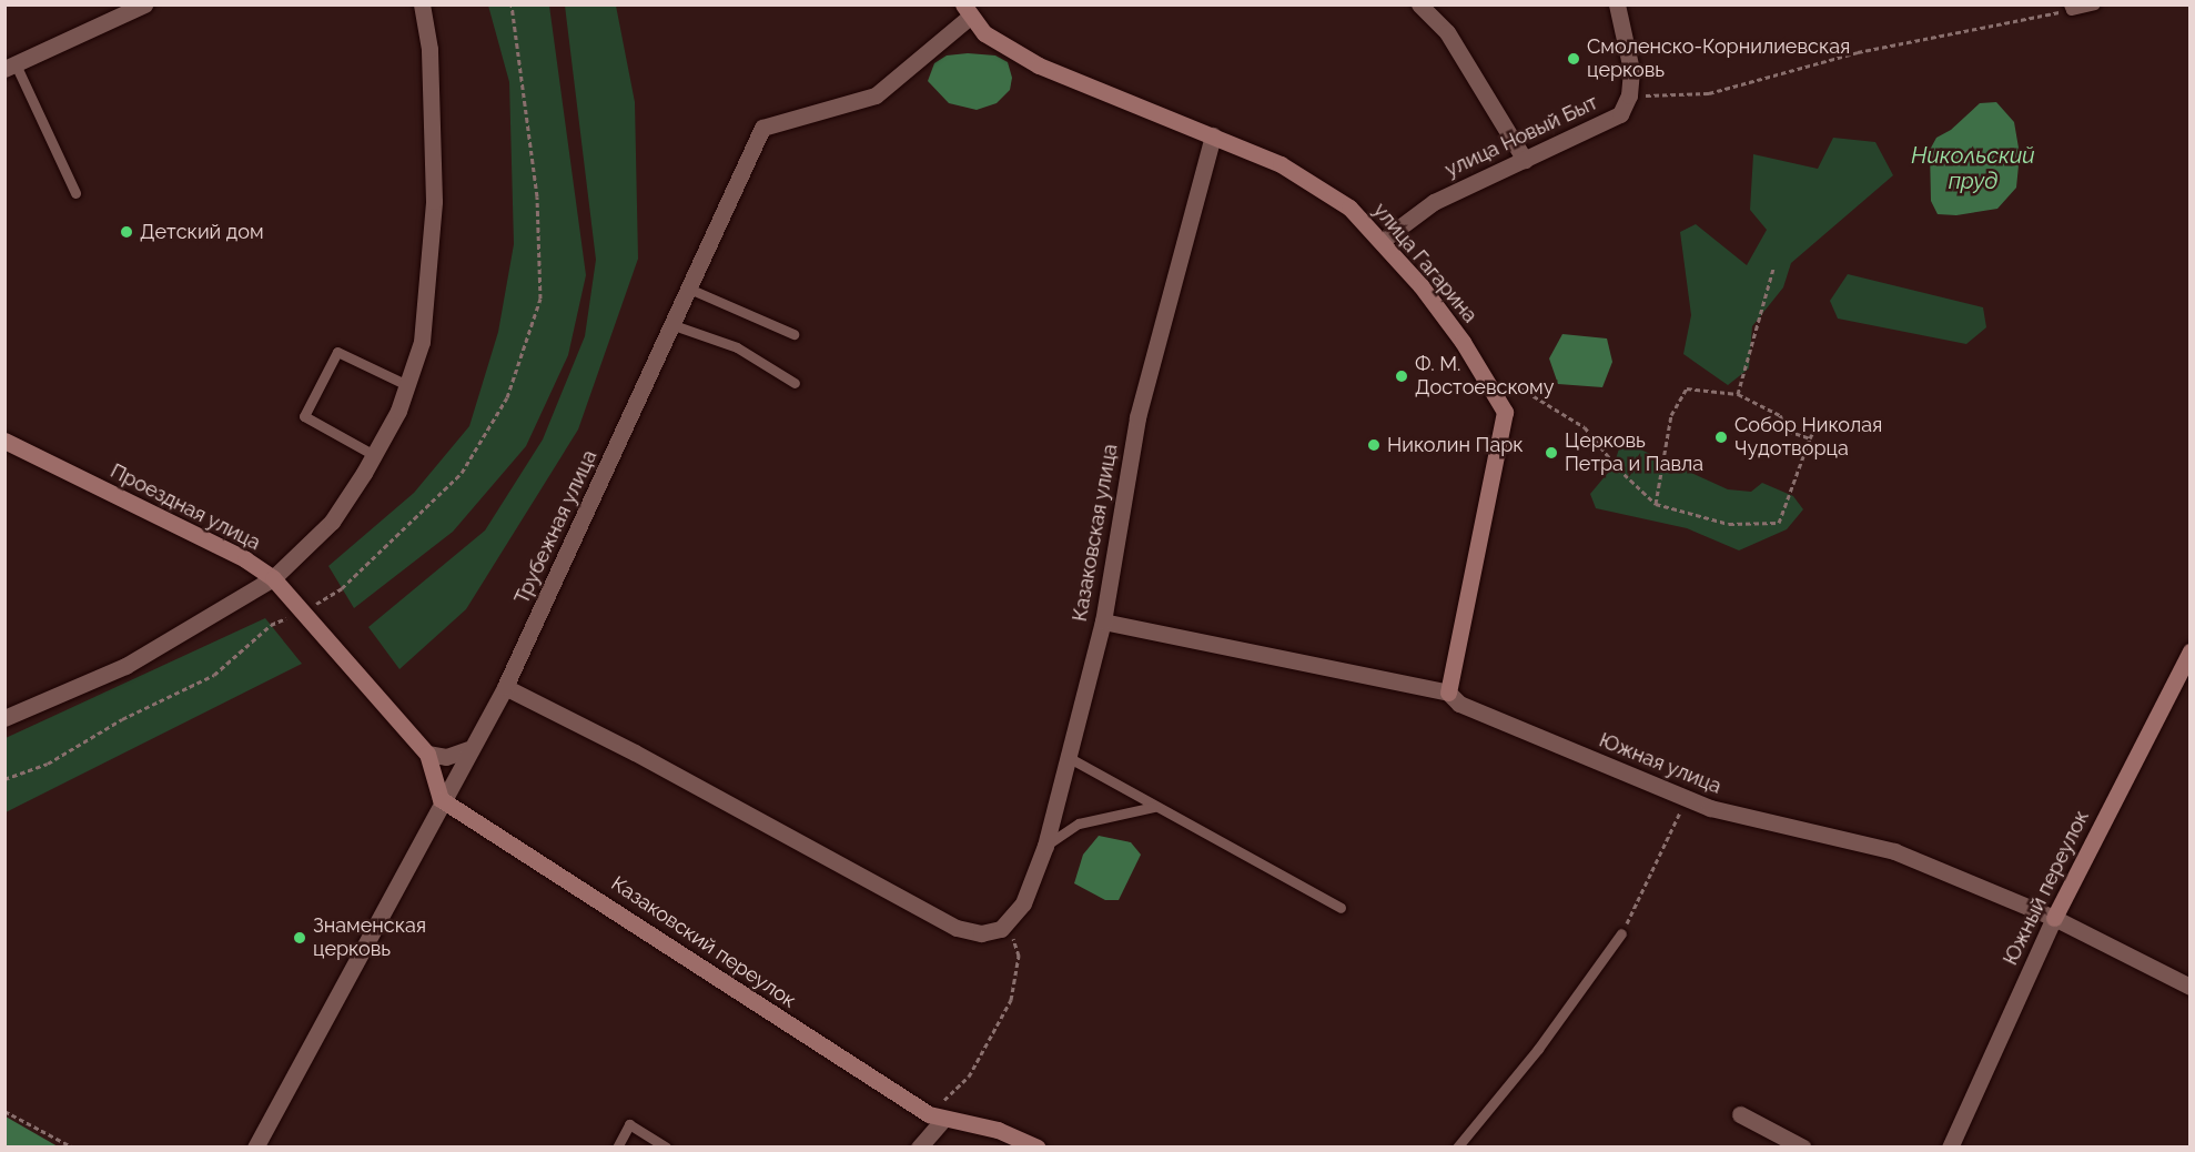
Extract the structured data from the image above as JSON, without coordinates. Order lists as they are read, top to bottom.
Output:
{
  "streets": {
    "street": [
      "улица Новый Быт",
      "улица Гагарина",
      "Проездная улица",
      "Трубежная улица",
      "Казаковская улица",
      "Южная улица",
      "Южный переулок",
      "Казаковский переулок"
    ]
  },
  "crossings": [
    ["улица Новый Быт", "улица Гагарина"],
    ["улица Гагарина", "Трубежная улица"],
    ["улица Гагарина", "Казаковская улица"],
    ["улица Гагарина", "Южная улица"],
    ["Проездная улица", "Трубежная улица"],
    ["Проездная улица", "Казаковский переулок"],
    ["Трубежная улица", "Казаковский переулок"],
    ["Казаковская улица", "Южная улица"],
    ["Южная улица", "Южный переулок"]
  ],
  "water": ["Никольский пруд"],
  "places": [
    "Смоленско-Корнилиевская церковь",
    "Детский дом",
    "Ф. М. Достоевскому",
    "Собор Николая Чудотворца",
    "Николин Парк",
    "Церковь Петра и Павла",
    "Знаменская церковь"
  ]
}
